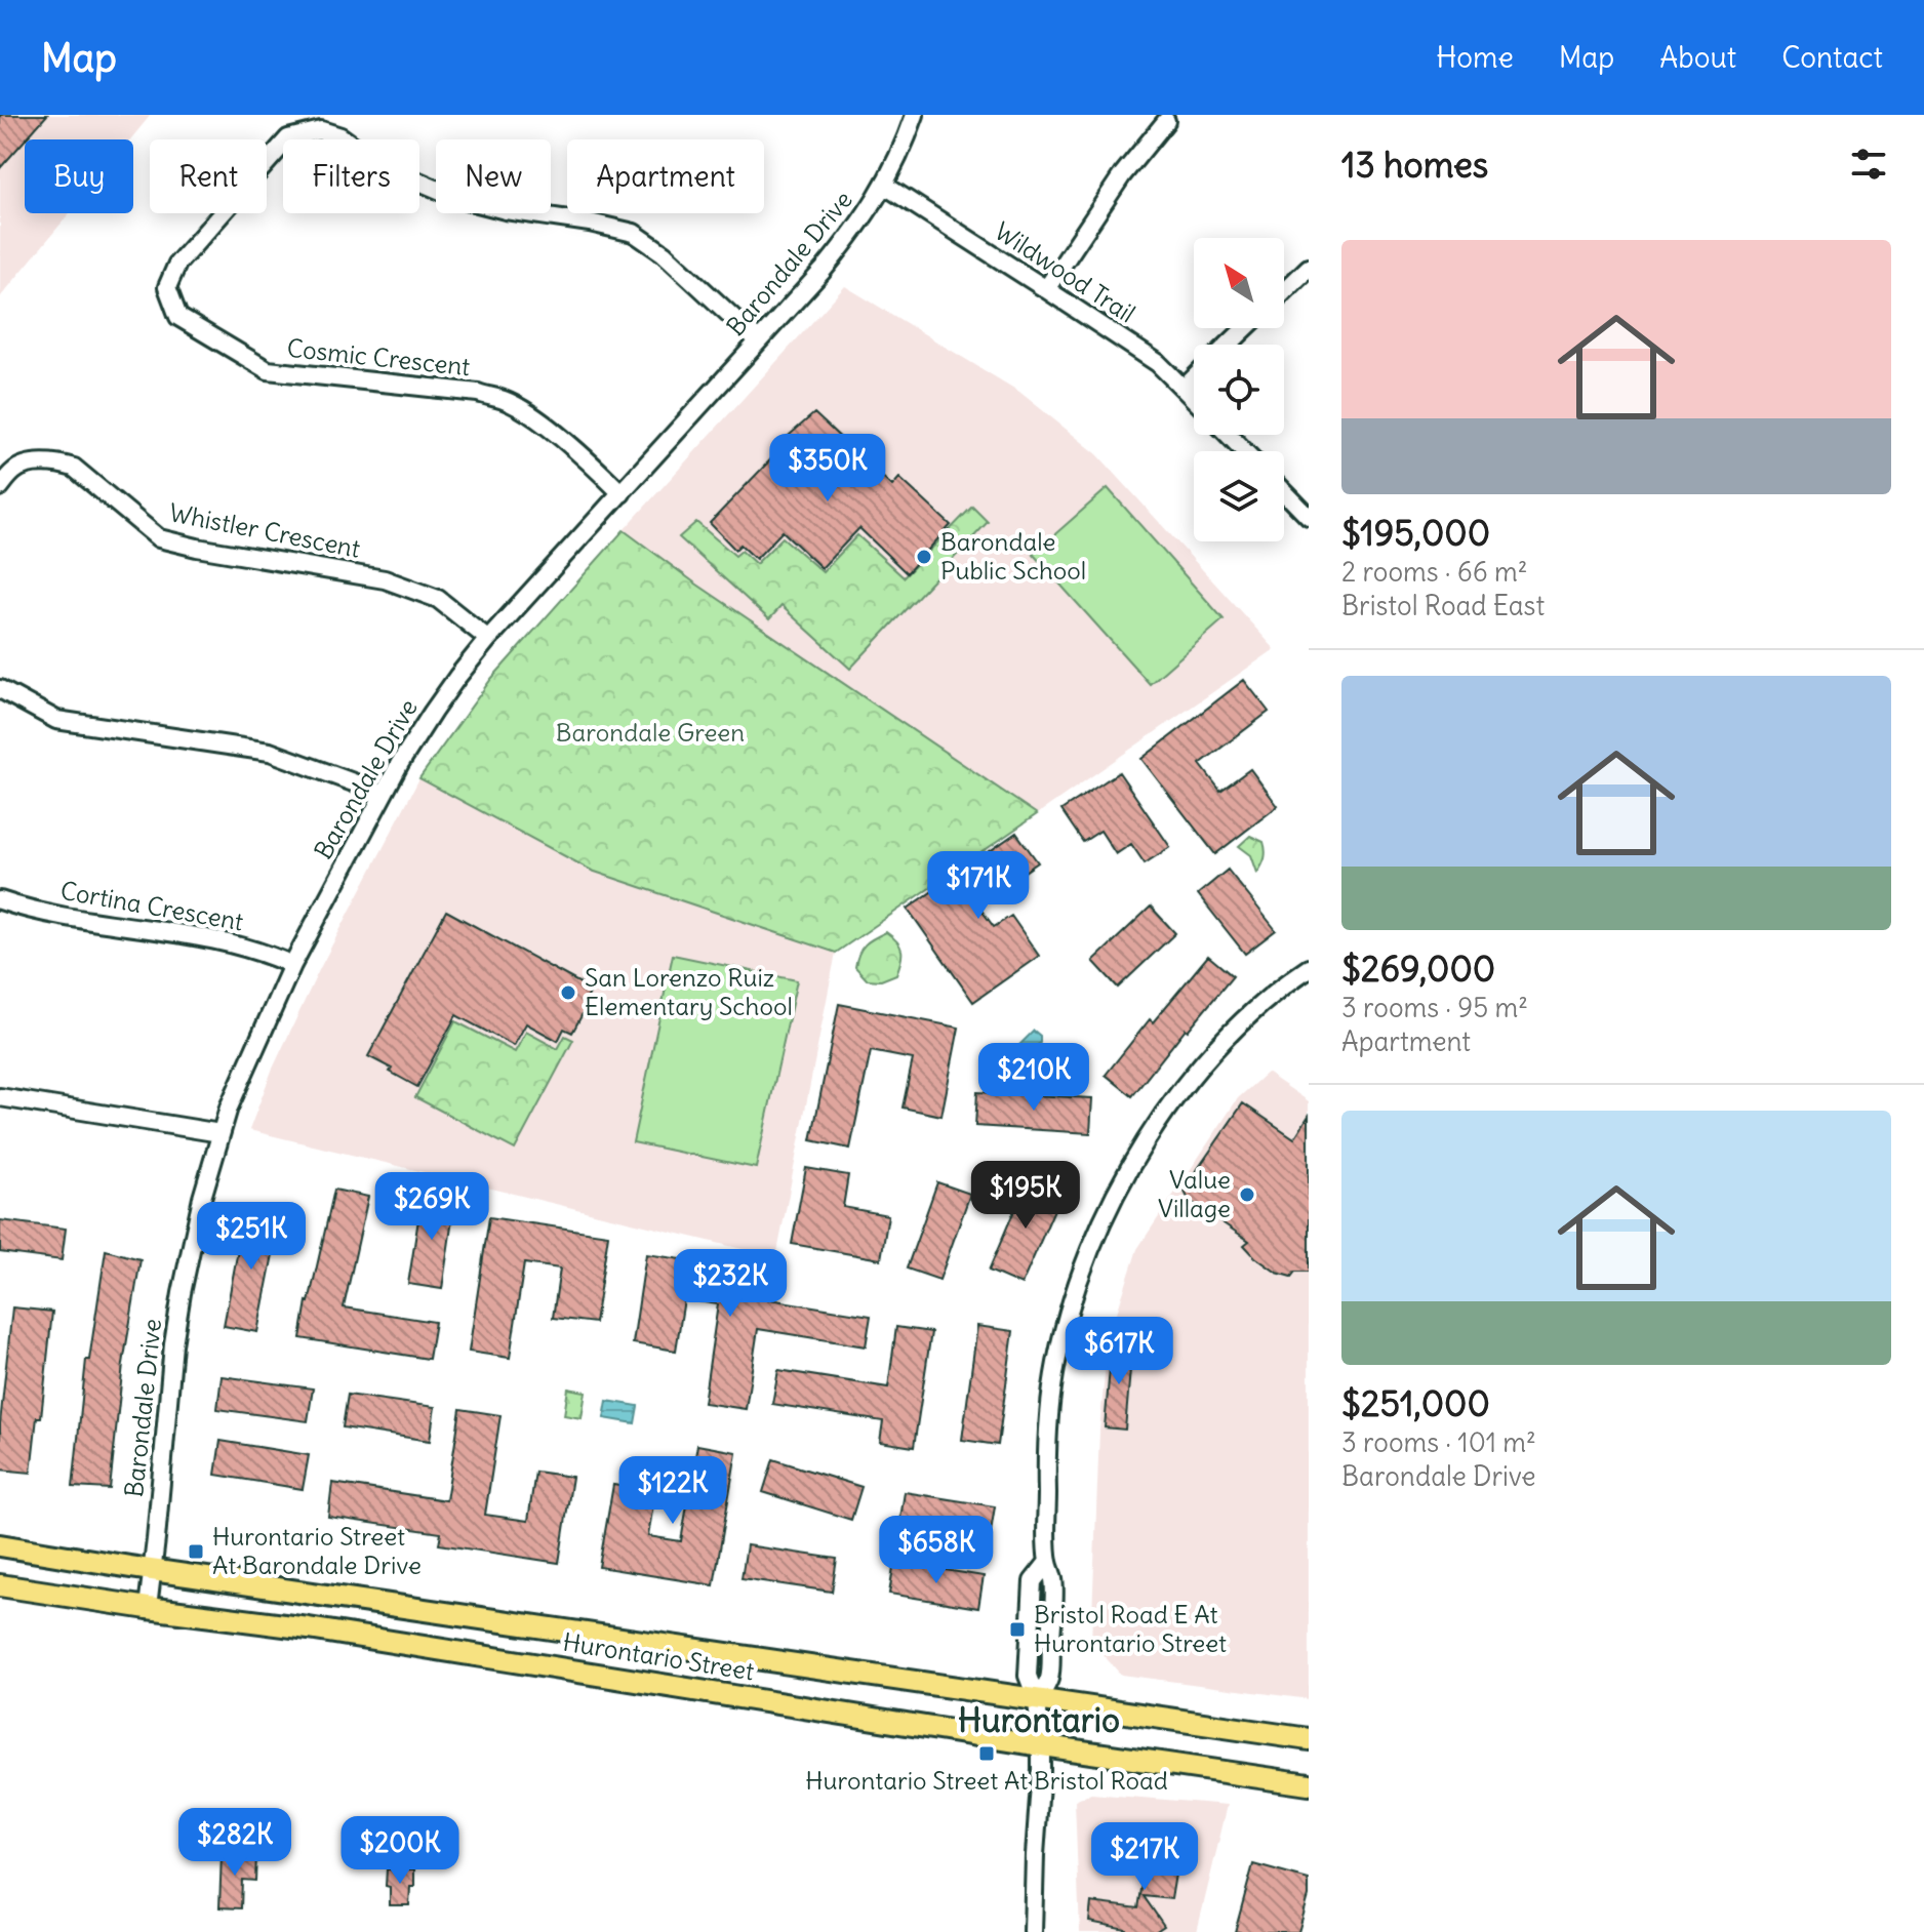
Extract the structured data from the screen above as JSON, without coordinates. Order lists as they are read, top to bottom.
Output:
{
  "streets": {
    "main road": ["Hurontario Street"],
    "street": [
      "Barondale Drive",
      "Wildwood Trail",
      "Cosmic Crescent",
      "Whistler Crescent",
      "Cortina Crescent"
    ]
  },
  "crossings": [
    ["Barondale Drive", "Wildwood Trail"],
    ["Barondale Drive", "Cosmic Crescent"],
    ["Barondale Drive", "Whistler Crescent"],
    ["Barondale Drive", "Cortina Crescent"],
    ["Barondale Drive", "Hurontario Street"]
  ],
  "districts": ["Hurontario"],
  "parks": ["Barondale Green"],
  "places": {
    "other": ["Barondale Public School", "San Lorenzo Ruiz Elementary School", "Value Village"],
    "transit": ["Hurontario Street At Barondale Drive", "Bristol Road E At Hurontario Street", "Hurontario Street At Bristol Road"]
  },
  "north": "top left",
  "page": {
    "header": "Map",
    "nav": [
      "Home",
      "Map",
      "About",
      "Contact"
    ],
    "heading": "13 homes",
    "chip": [
      "Buy",
      "Rent",
      "Filters",
      "New",
      "Apartment"
    ],
    "list": [
      {
        "name": "$195,000",
        "note": "2 rooms · 66 m² · Bristol Road East"
      },
      {
        "name": "$269,000",
        "note": "3 rooms · 95 m² · Apartment"
      },
      {
        "name": "$251,000",
        "note": "3 rooms · 101 m² · Barondale Drive"
      }
    ],
    "price": [
      "$350K",
      "$171K",
      "$210K",
      "$195K",
      "$269K",
      "$251K",
      "$232K",
      "$617K",
      "$122K",
      "$658K",
      "$282K",
      "$200K",
      "$217K"
    ]
  }
}
